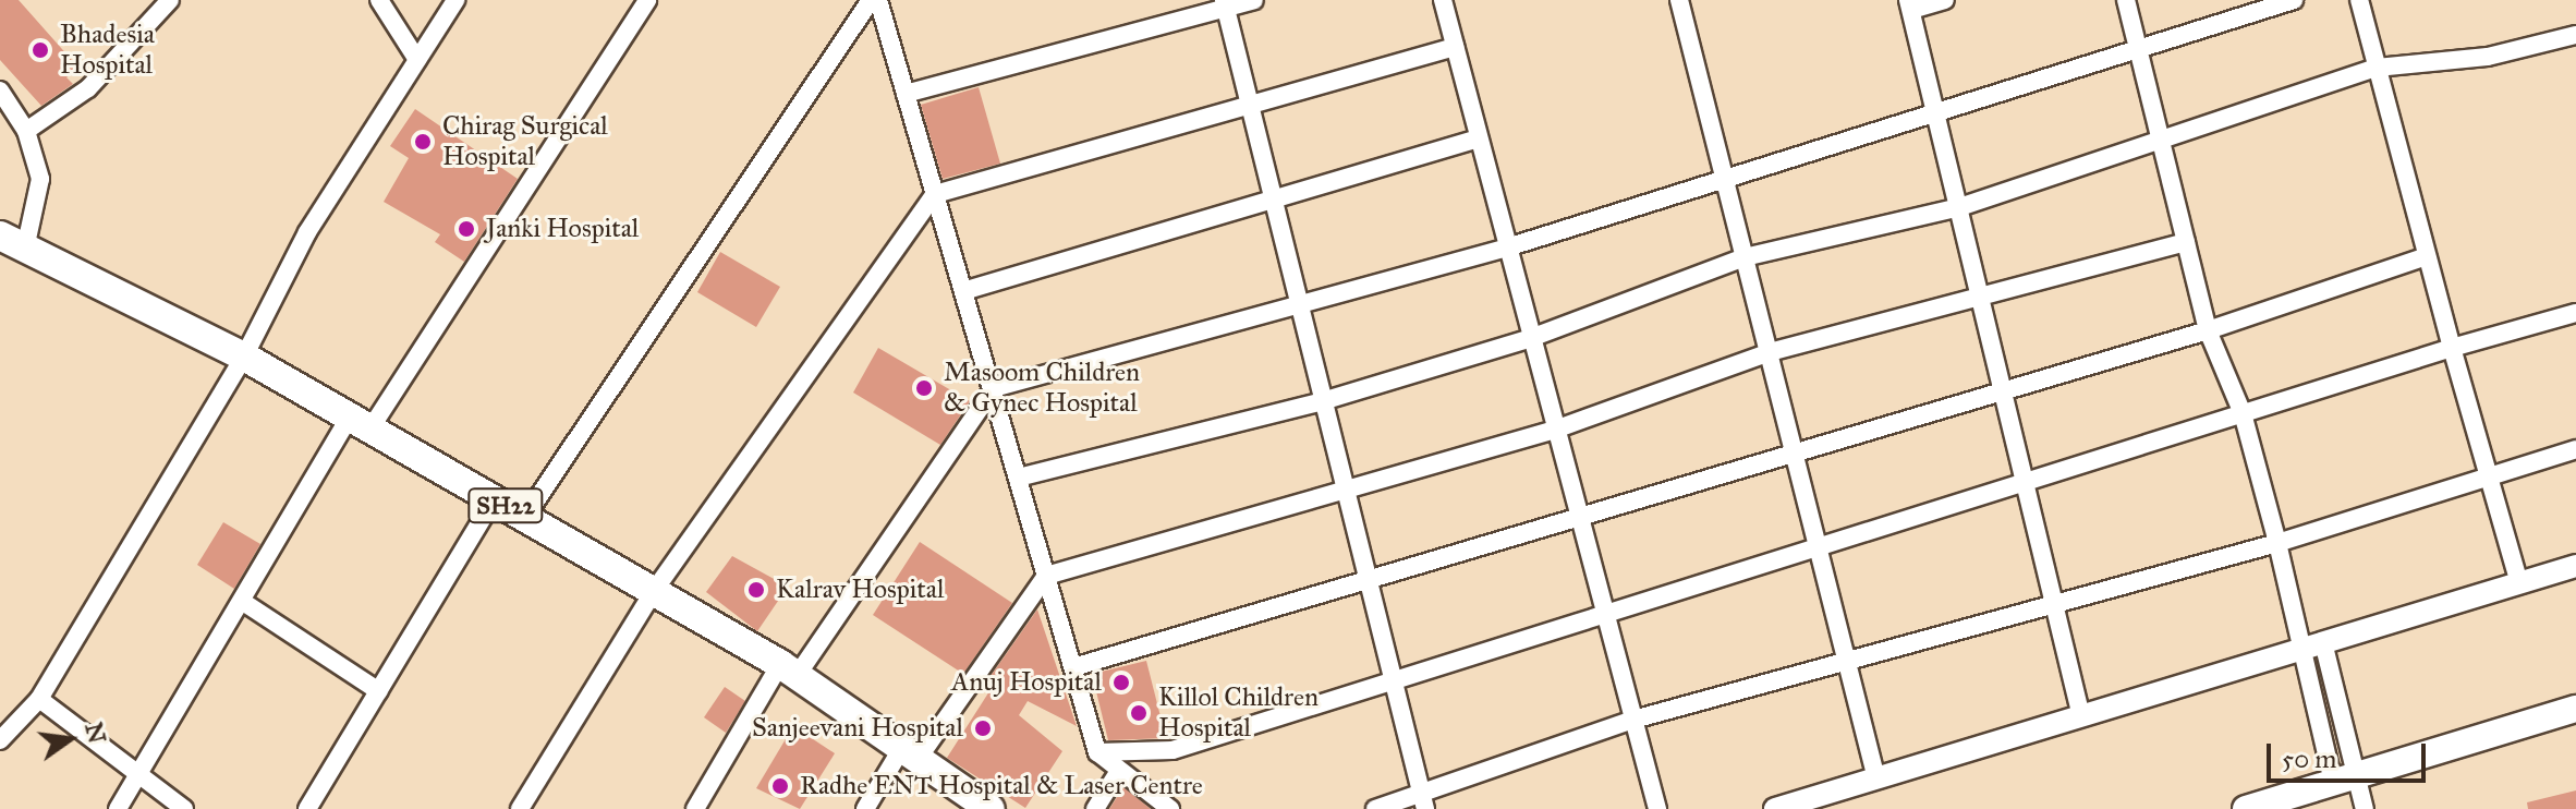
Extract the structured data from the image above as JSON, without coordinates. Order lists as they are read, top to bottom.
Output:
{
  "streets": {
    "main road": ["SH22"]
  },
  "places": [
    "Bhadesia Hospital",
    "Chirag Surgical Hospital",
    "Janki Hospital",
    "Masoom Children & Gynec Hospital",
    "Kalrav Hospital",
    "Anuj Hospital",
    "Killol Children Hospital",
    "Sanjeevani Hospital",
    "Radhe ENT Hospital & Laser Centre"
  ],
  "scale_bar": "50 m",
  "north": "right"
}
